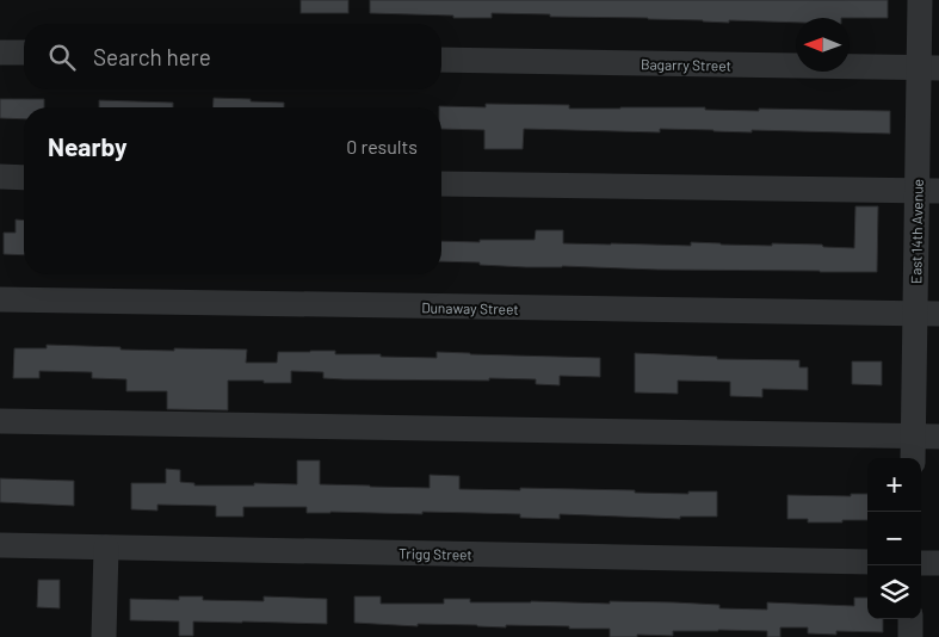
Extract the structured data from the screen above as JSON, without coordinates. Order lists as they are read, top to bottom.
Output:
{
  "streets": {
    "street": [
      "Bagarry Street",
      "East 14th Avenue",
      "Dunaway Street",
      "Trigg Street"
    ]
  },
  "crossings": [
    ["Bagarry Street", "East 14th Avenue"],
    ["East 14th Avenue", "Dunaway Street"]
  ],
  "north": "left",
  "page": {
    "search": "Search here",
    "heading": ["Nearby", "0 results"],
    "map_buttons": ["+", "−"]
  }
}
